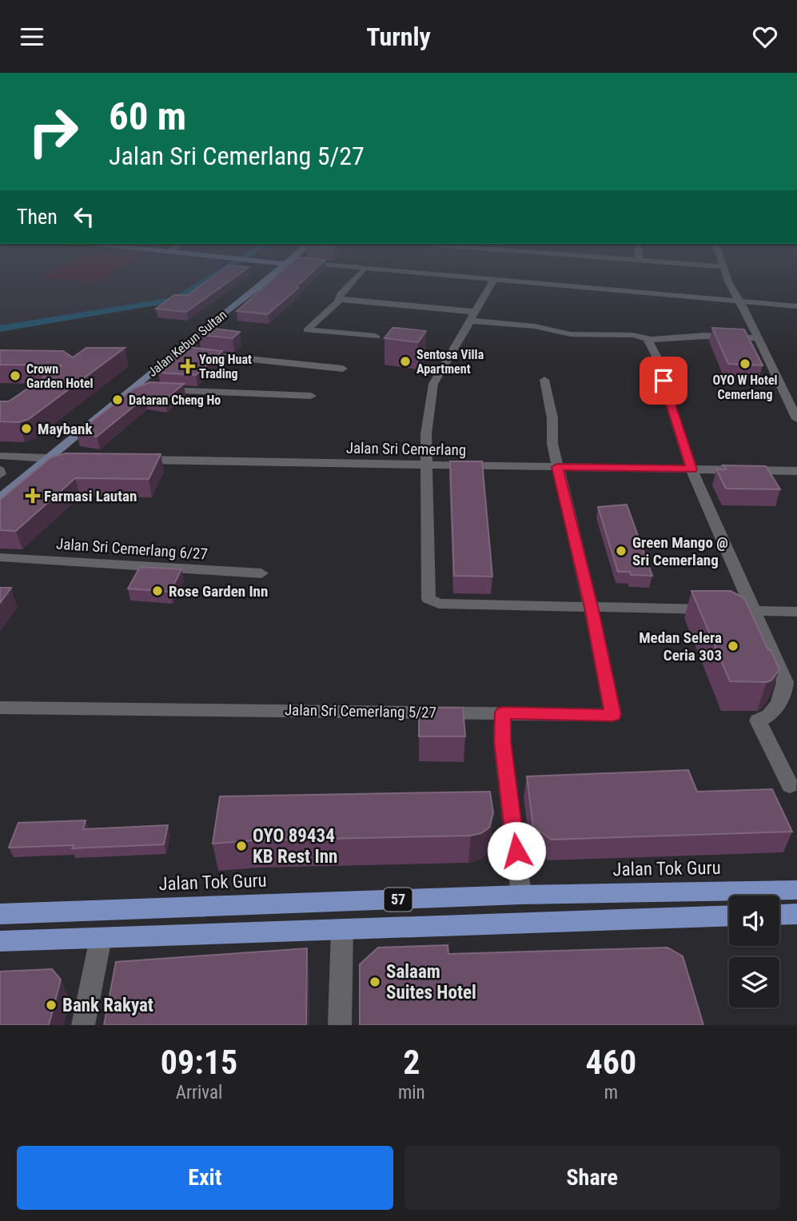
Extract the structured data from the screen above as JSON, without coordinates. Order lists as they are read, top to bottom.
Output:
{
  "streets": {
    "main road": ["Jalan Kebun Sultan", "Jalan Tok Guru", "57"],
    "street": ["Jalan Sri Cemerlang", "Jalan Sri Cemerlang 6/27", "Jalan Sri Cemerlang 5/27"]
  },
  "crossings": [
    ["Jalan Sri Cemerlang", "Jalan Sri Cemerlang 5/27"]
  ],
  "places": {
    "other": [
      "Sentosa Villa Apartment",
      "OYO W Hotel Cemerlang",
      "Crown Garden Hotel",
      "Dataran Cheng Ho",
      "Maybank",
      "Green Mango @ Sri Cemerlang",
      "Rose Garden Inn",
      "Medan Selera Ceria 303",
      "OYO 89434 KB Rest Inn",
      "Salaam Suites Hotel",
      "Bank Rakyat"
    ],
    "health": ["Yong Huat Trading", "Farmasi Lautan"]
  },
  "page": {
    "header": "Turnly",
    "turn": ["60 m", "Jalan Sri Cemerlang 5/27"],
    "then": "Then",
    "eta": [
      "09:15",
      "Arrival",
      "2",
      "min",
      "460",
      "m"
    ],
    "buttons": ["Exit", "Share"]
  }
}
